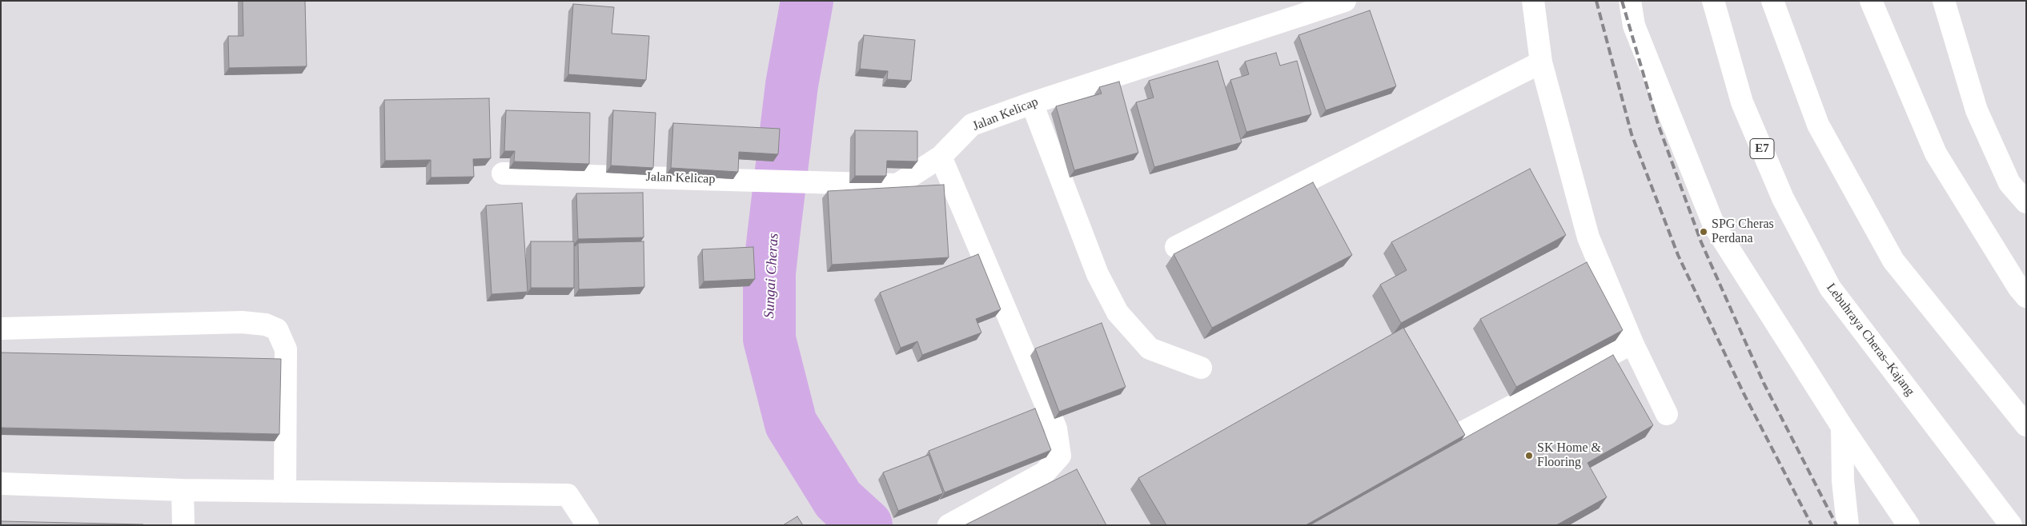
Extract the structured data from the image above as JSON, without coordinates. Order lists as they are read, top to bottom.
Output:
{
  "streets": {
    "main road": ["Jalan Kelicap", "E7", "Lebuhraya Cheras–Kajang"]
  },
  "water": ["Sungai Cheras"],
  "places": ["SPG Cheras Perdana", "SK Home & Flooring"]
}
